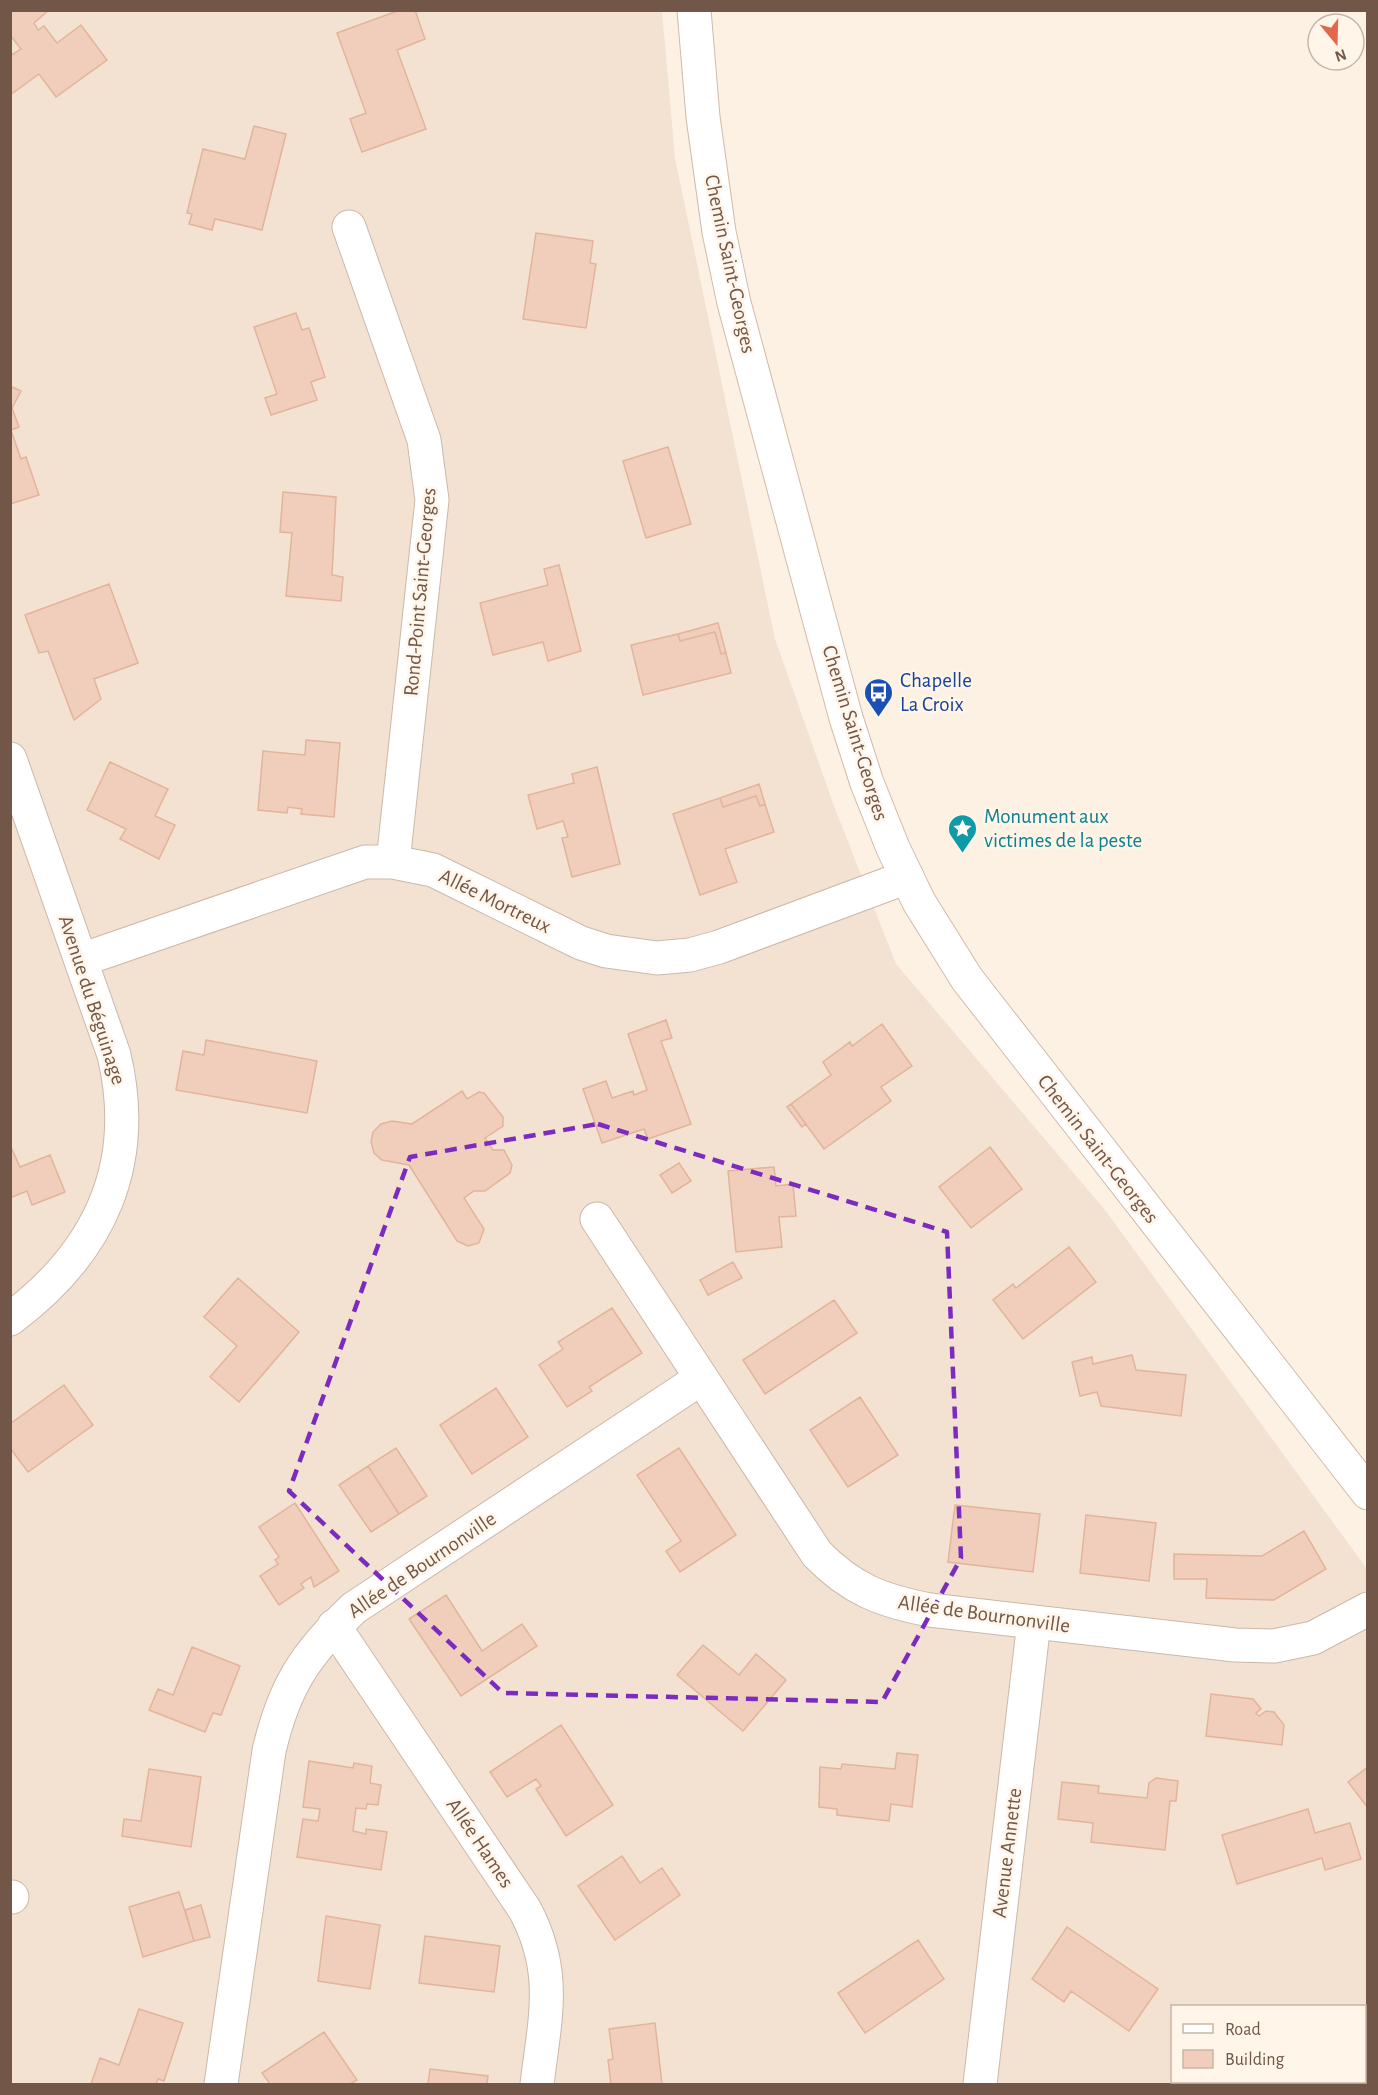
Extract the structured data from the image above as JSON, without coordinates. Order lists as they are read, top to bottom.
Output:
{
  "streets": {
    "street": [
      "Chemin Saint-Georges",
      "Rond-Point Saint-Georges",
      "Allée Mortreux",
      "Avenue du Béguinage",
      "Allée de Bournonville",
      "Allée Hames",
      "Avenue Annette"
    ]
  },
  "crossings": [
    ["Chemin Saint-Georges", "Allée Mortreux"],
    ["Rond-Point Saint-Georges", "Allée Mortreux"],
    ["Allée Mortreux", "Avenue du Béguinage"],
    ["Allée de Bournonville", "Allée Hames"],
    ["Allée de Bournonville", "Avenue Annette"]
  ],
  "places": {
    "bus stop": ["Chapelle La Croix"],
    "place": ["Monument aux victimes de la peste"]
  },
  "legend": ["Road", "Building"],
  "north": "bottom"
}
